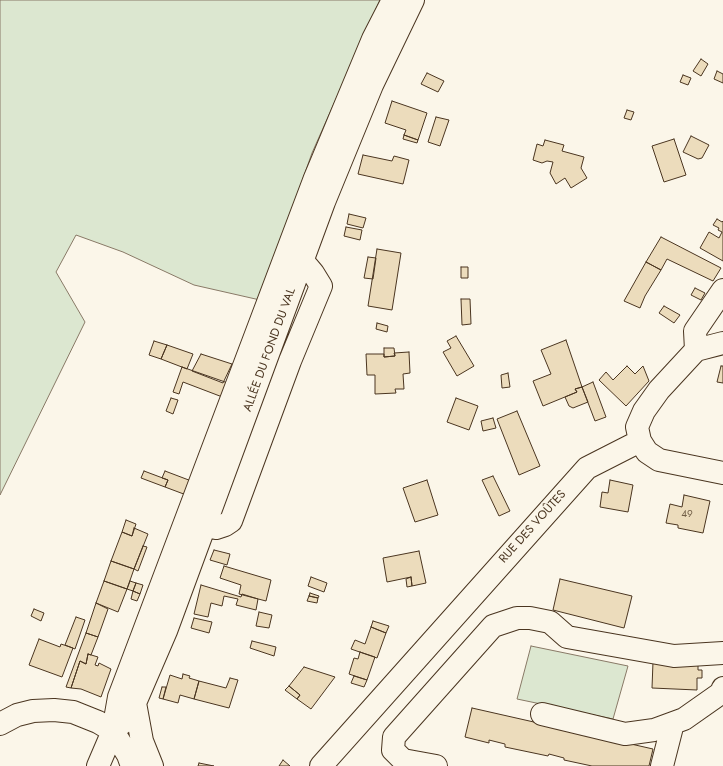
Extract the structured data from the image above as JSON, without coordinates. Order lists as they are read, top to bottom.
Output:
{
  "streets": {
    "street": ["ALLÉE DU FOND DU VAL", "RUE DES VOÛTES"]
  },
  "house_numbers": ["49"]
}
